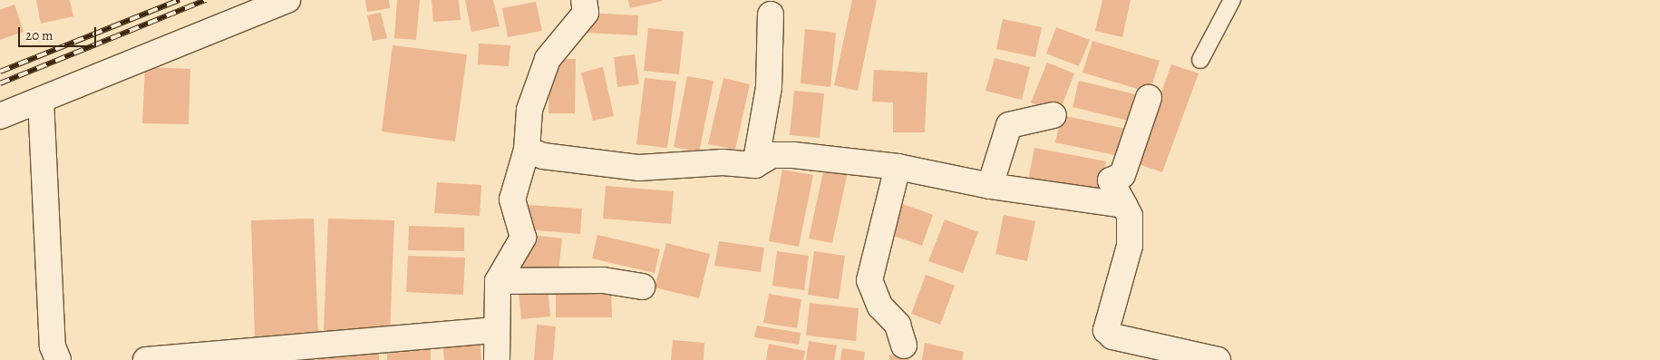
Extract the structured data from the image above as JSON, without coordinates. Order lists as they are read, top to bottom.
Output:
{
  "scale_bar": "20 m"
}
